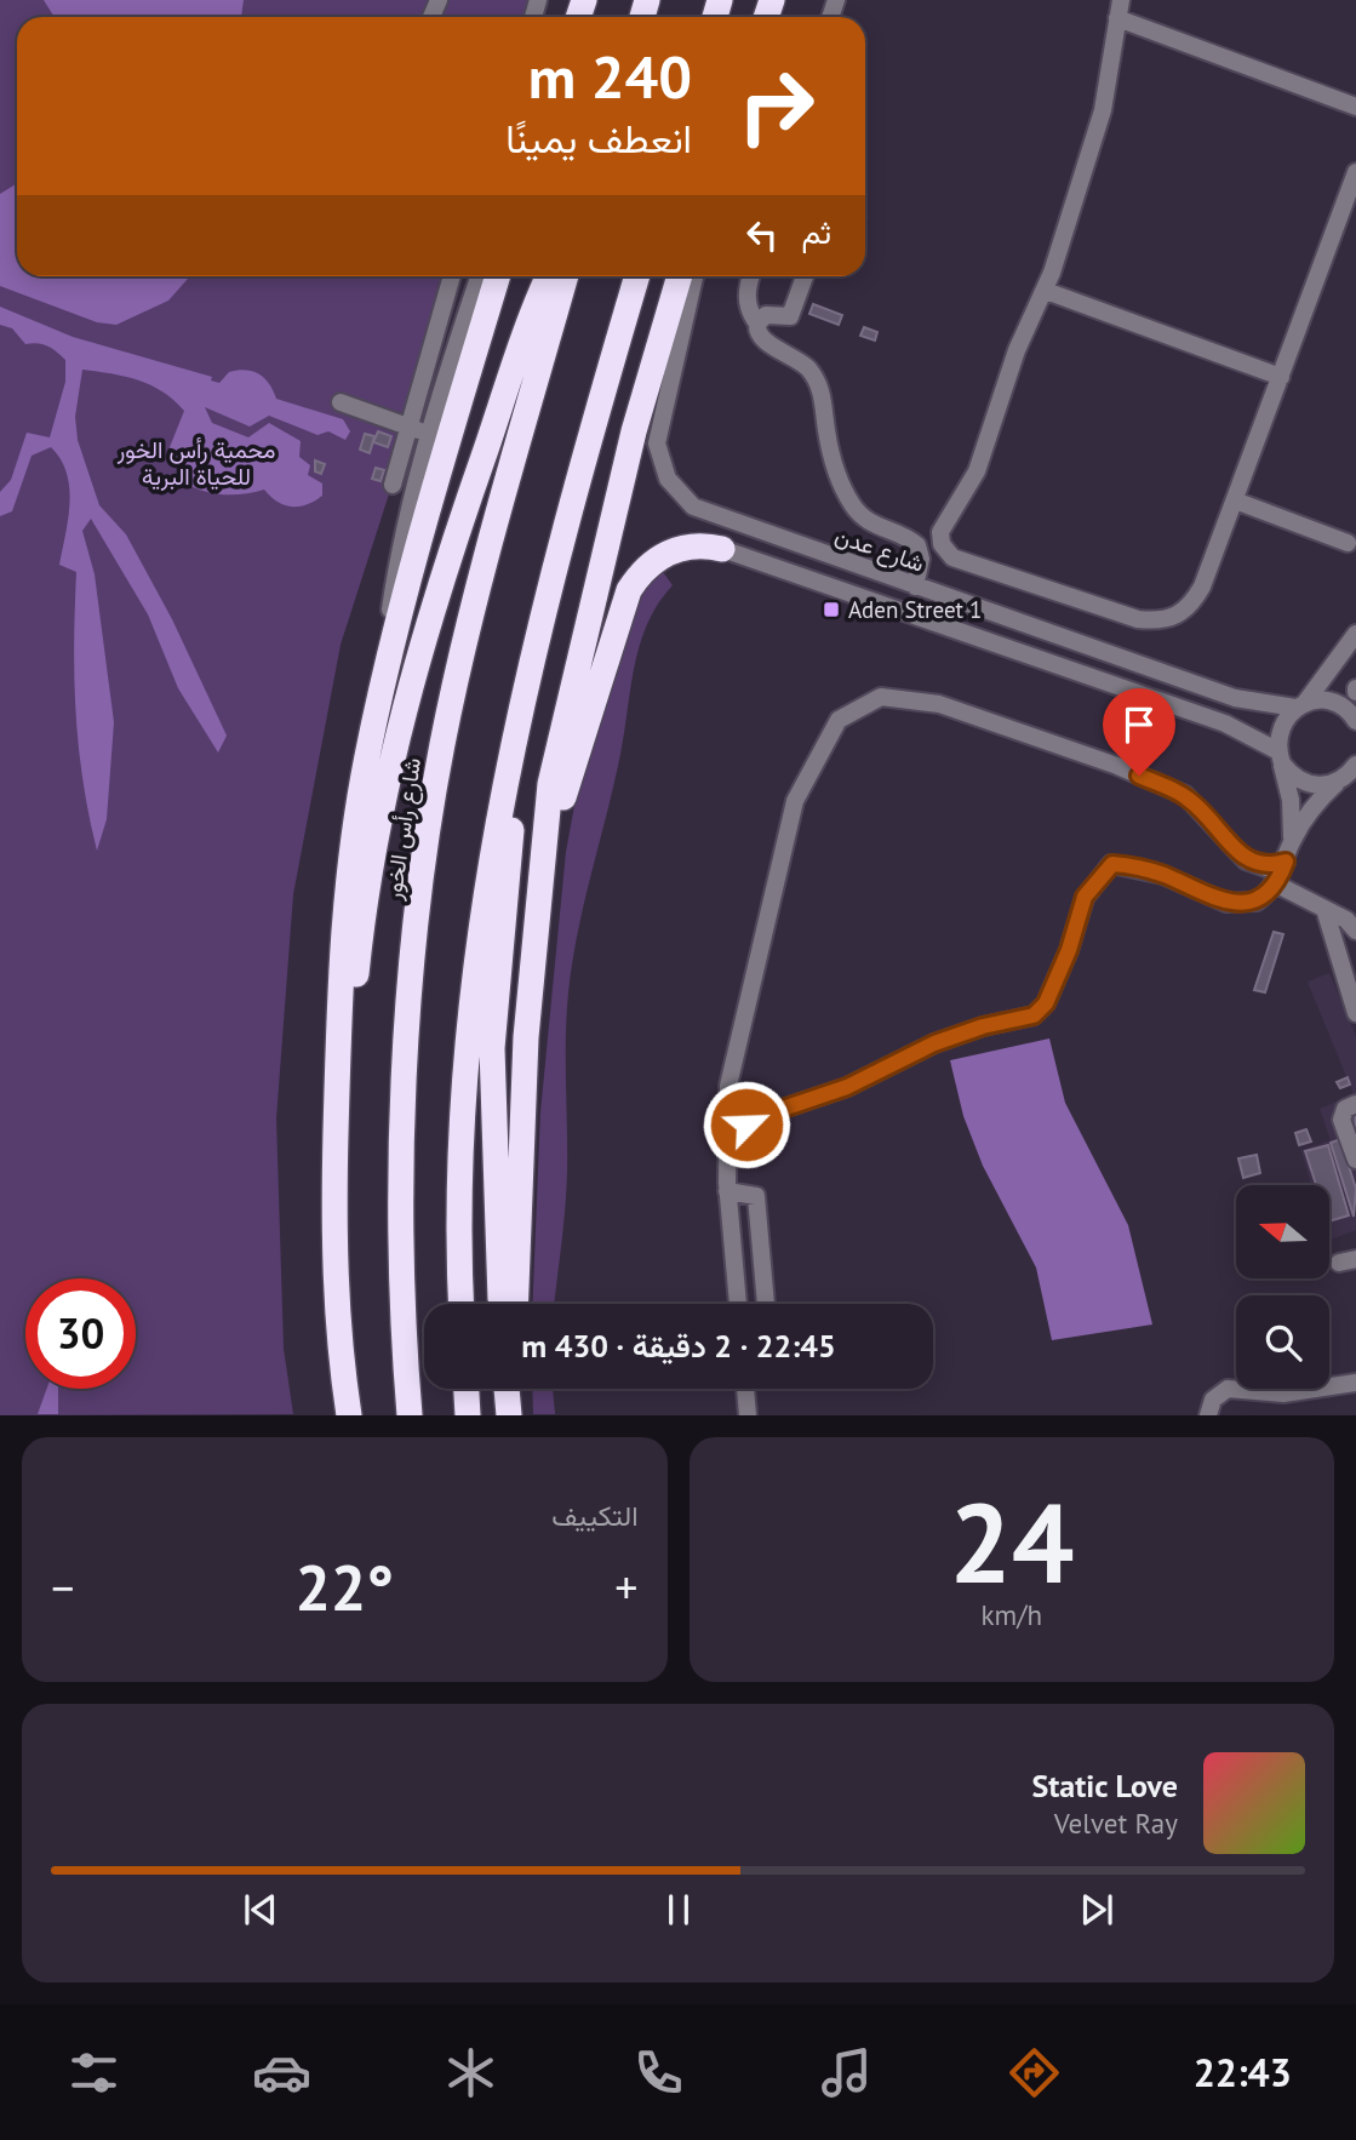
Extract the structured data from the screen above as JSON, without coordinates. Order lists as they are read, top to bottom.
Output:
{
  "streets": {
    "highway": ["شارع رأس الخور"],
    "street": ["شارع عدن"]
  },
  "parks": ["محمية رأس الخور للحياة البرية"],
  "places": {
    "transit": ["Aden Street 1"]
  },
  "north": "left",
  "page": {
    "turn": ["240 m", "انعطف يمينًا"],
    "then": "ثم",
    "limit": "30",
    "trip": "22:45 · 2 دقيقة · 430 m",
    "tile": [
      ["24", "km/h"],
      "التكييف"
    ],
    "heat": ["−", "22°", "+"],
    "song": ["Static Love", "Velvet Ray"],
    "tabs": "22:43"
  }
}
